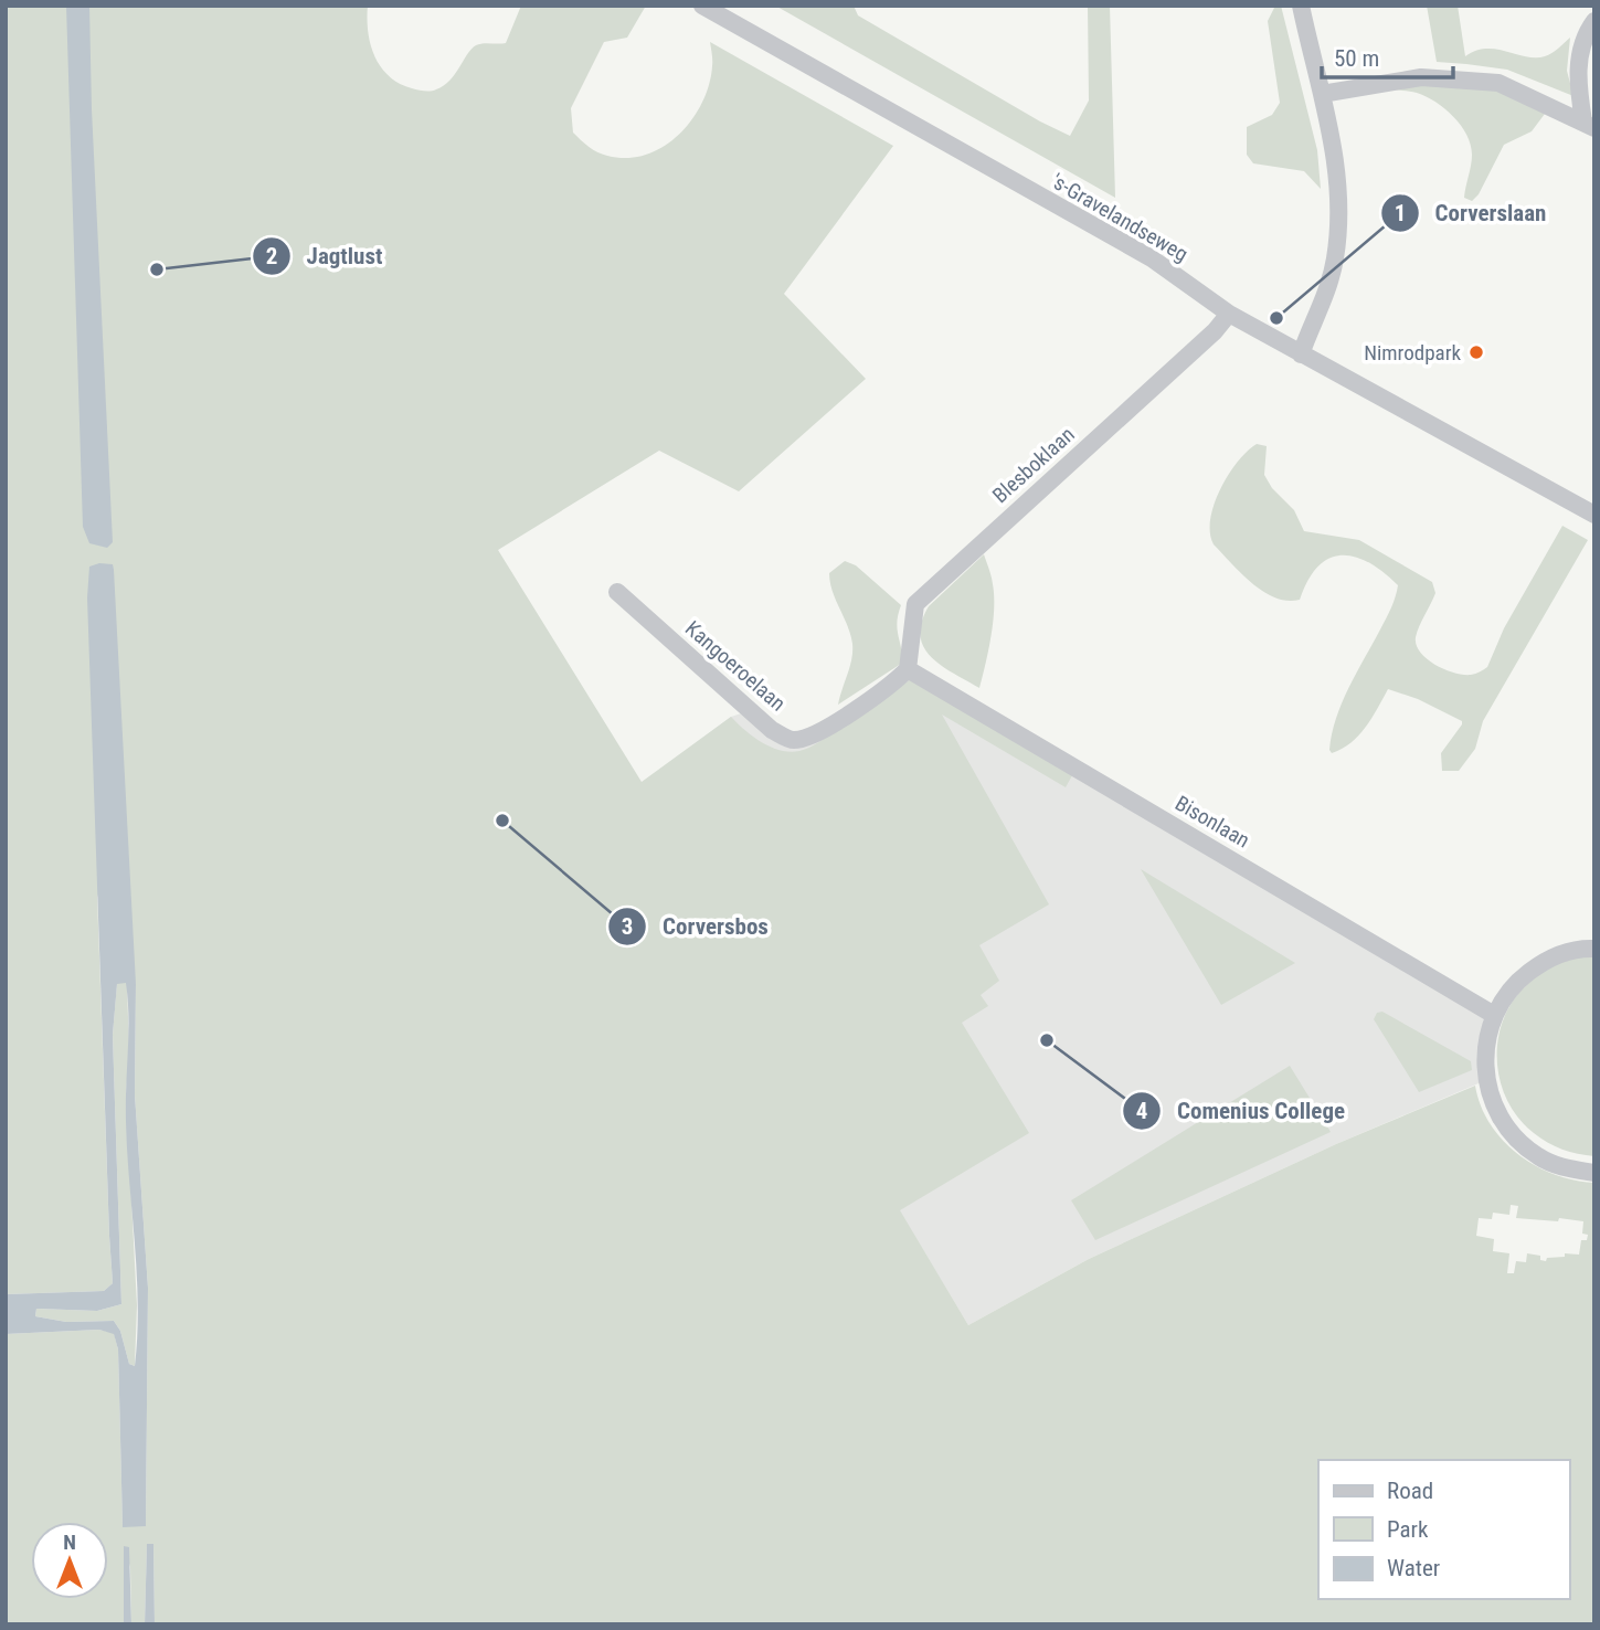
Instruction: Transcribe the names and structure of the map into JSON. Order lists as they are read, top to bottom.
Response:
{
  "streets": {
    "street": [
      "'s-Gravelandseweg",
      "Blesboklaan",
      "Kangoeroelaan",
      "Bisonlaan"
    ]
  },
  "crossings": [
    ["'s-Gravelandseweg", "Blesboklaan"],
    ["Blesboklaan", "Kangoeroelaan"],
    ["Blesboklaan", "Bisonlaan"],
    ["Kangoeroelaan", "Bisonlaan"]
  ],
  "places": [
    "Jagtlust",
    "Corverslaan",
    "Nimrodpark",
    "Corversbos",
    "Comenius College"
  ],
  "legend": ["Road", "Park", "Water"],
  "scale_bar": "50 m",
  "north": "top"
}
